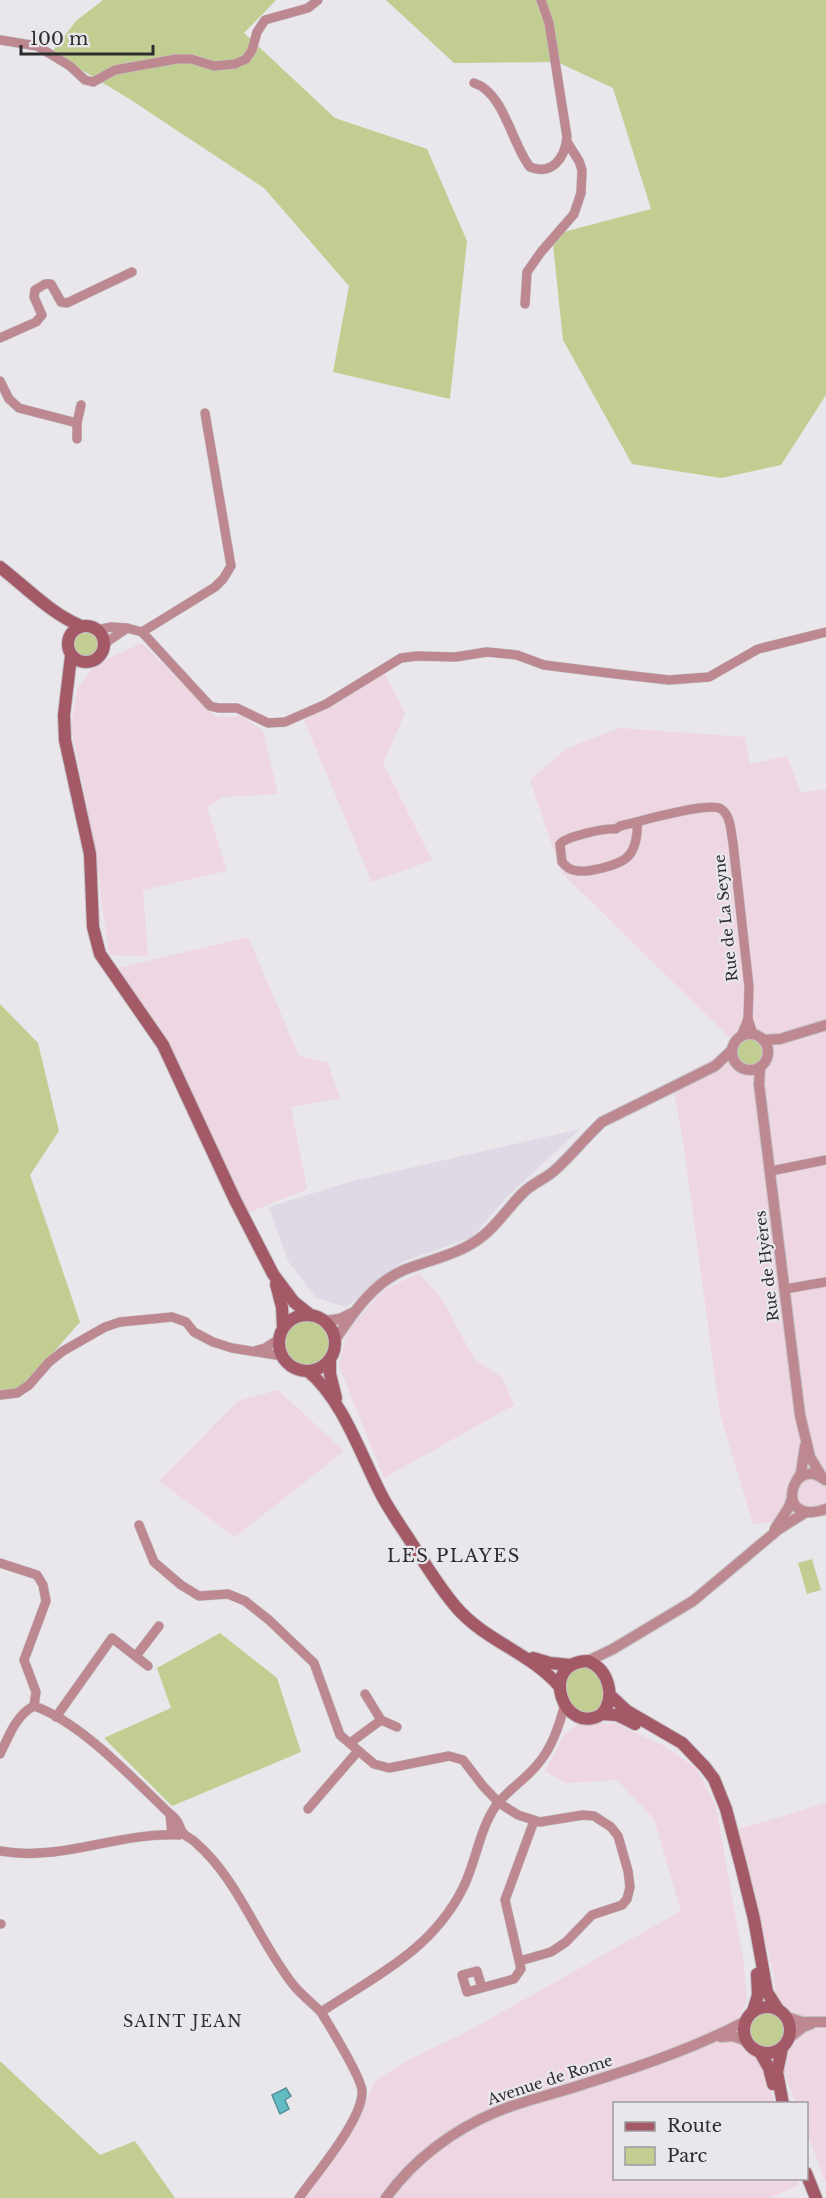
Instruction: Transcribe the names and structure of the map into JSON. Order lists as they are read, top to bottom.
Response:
{
  "streets": {
    "street": ["Rue de La Seyne", "Rue de Hyères", "Avenue de Rome"]
  },
  "crossings": [
    ["Rue de La Seyne", "Rue de Hyères"]
  ],
  "districts": ["LES PLAYES", "SAINT JEAN"],
  "legend": ["Route", "Parc"],
  "scale_bar": "100 m"
}
